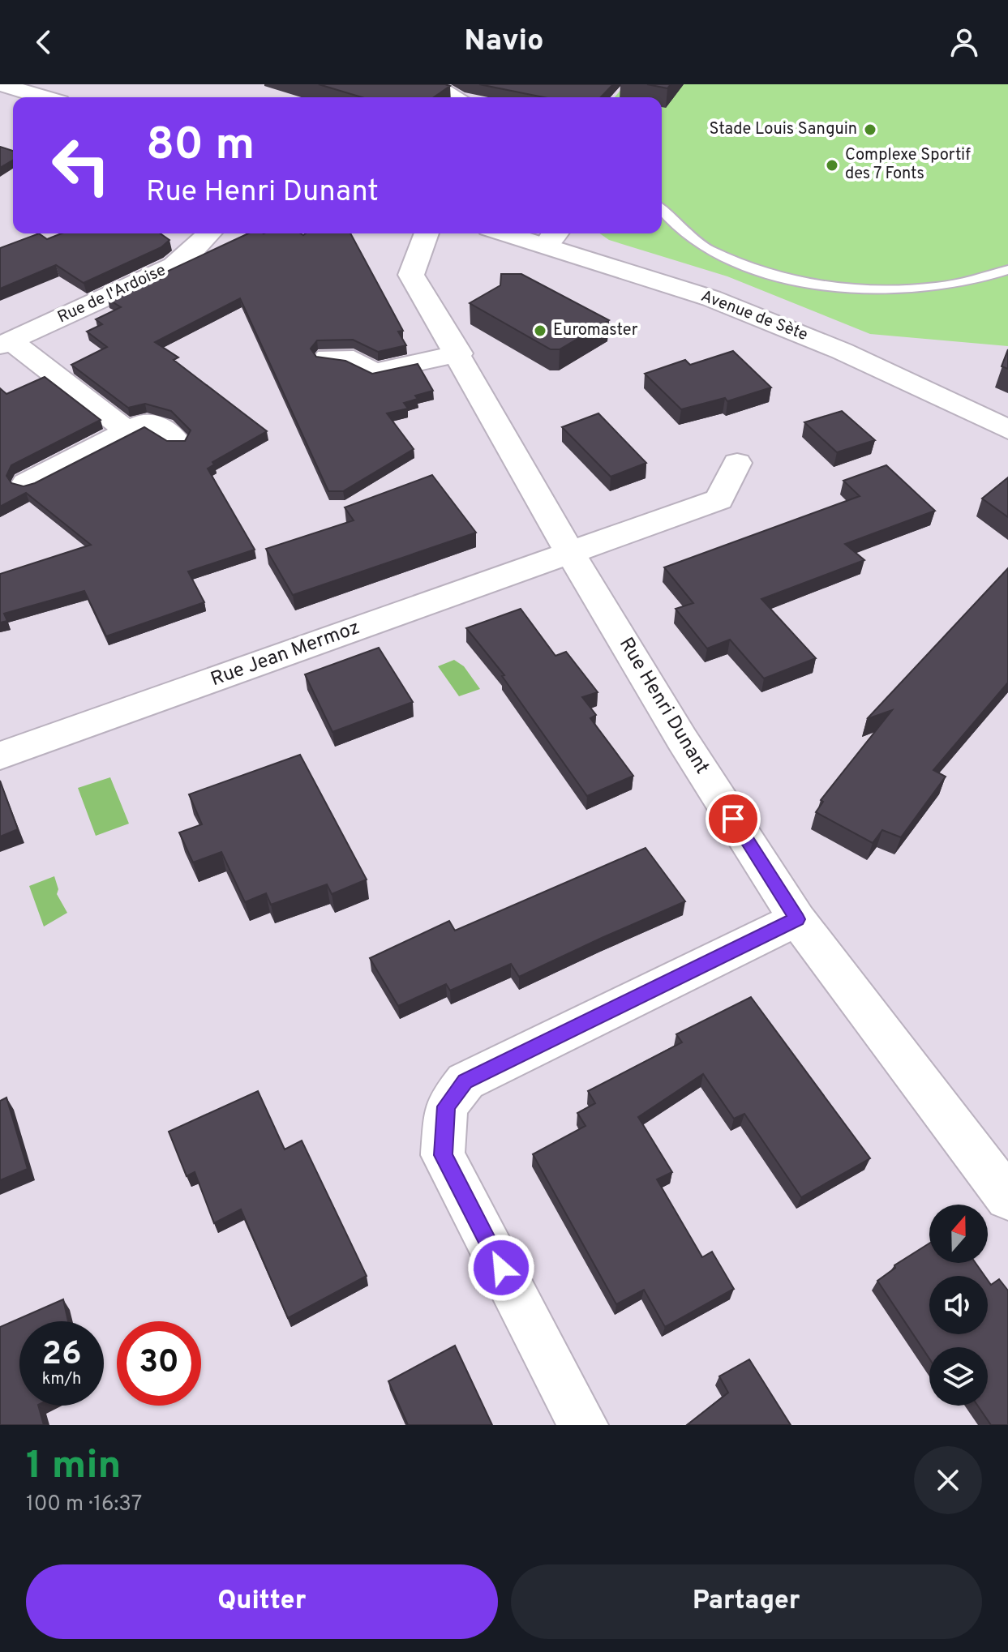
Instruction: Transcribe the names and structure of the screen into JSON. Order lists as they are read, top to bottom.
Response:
{
  "streets": {
    "street": [
      "Rue de l'Ardoise",
      "Avenue de Sète",
      "Rue Jean Mermoz",
      "Rue Henri Dunant"
    ]
  },
  "crossings": [
    ["Rue Jean Mermoz", "Rue Henri Dunant"]
  ],
  "places": ["Stade Louis Sanguin", "Complexe Sportif des 7 Fonts", "Euromaster"],
  "north": "top",
  "page": {
    "header": "Navio",
    "turn": ["80 m", "Rue Henri Dunant"],
    "speed": "26 km/h",
    "limit": "30",
    "heading": ["1 min", "100 m · 16:37"],
    "buttons": ["Quitter", "Partager"]
  }
}
